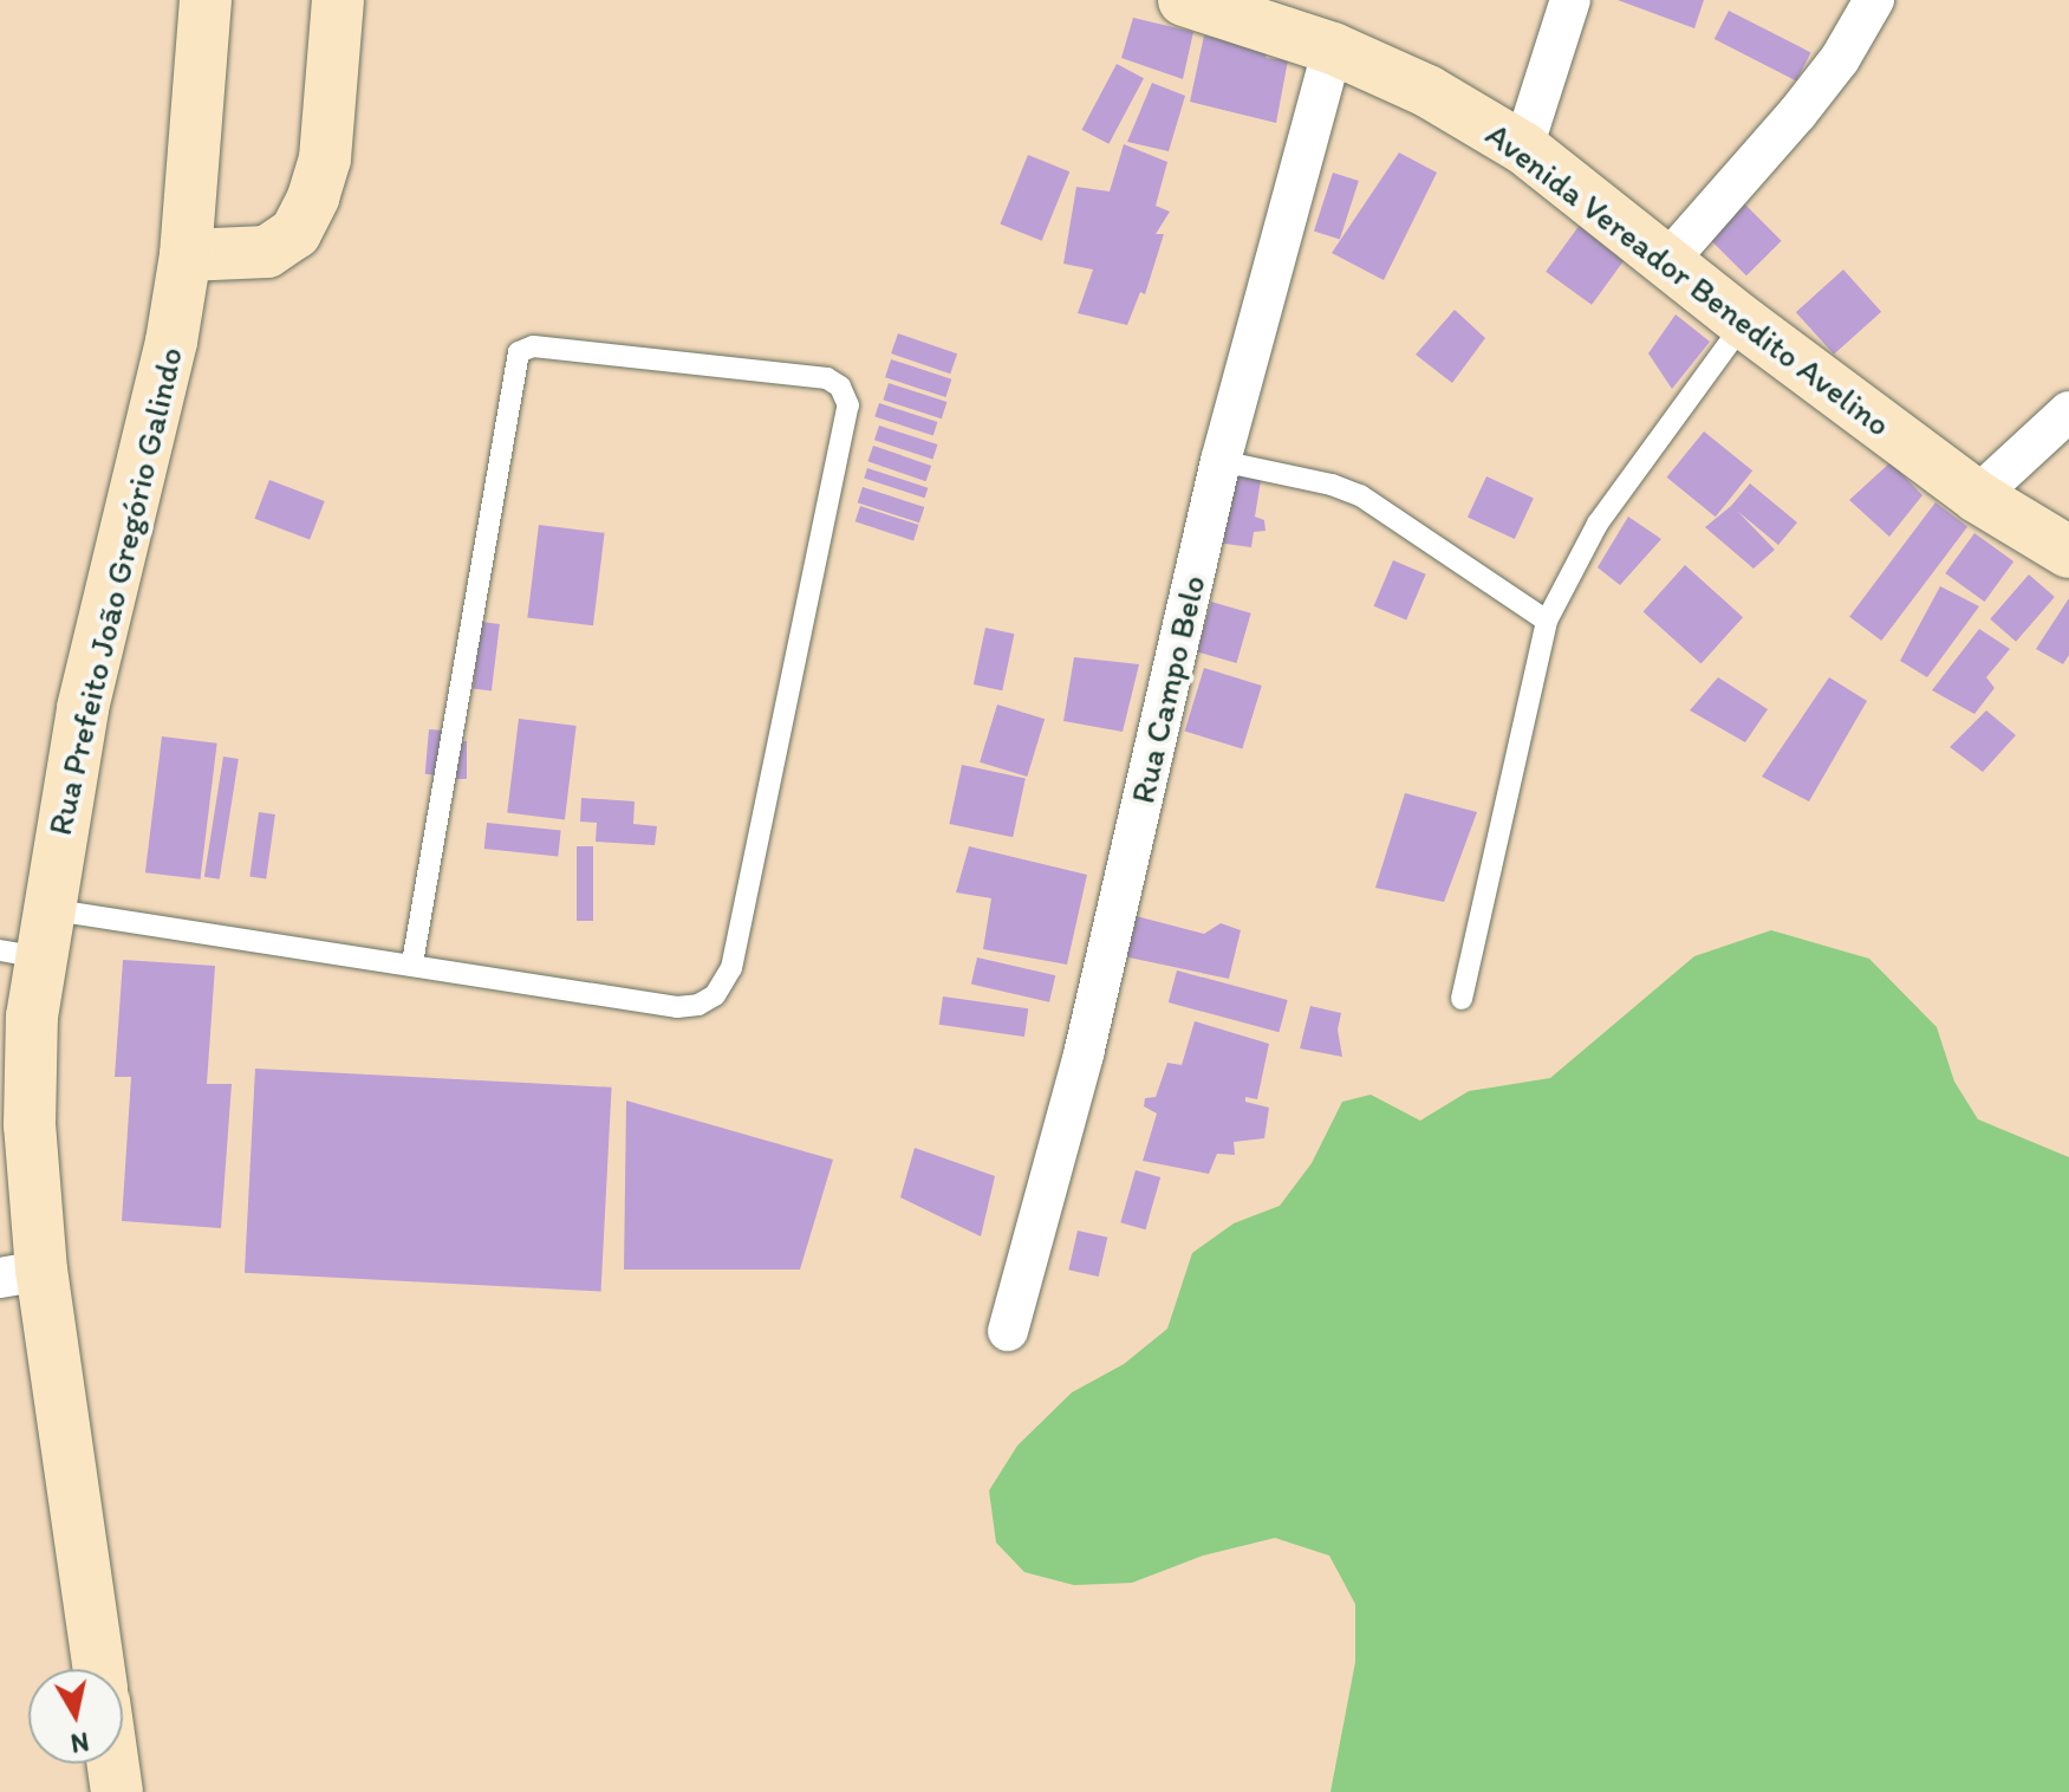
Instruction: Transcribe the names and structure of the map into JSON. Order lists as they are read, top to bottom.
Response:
{
  "streets": {
    "main road": ["Avenida Vereador Benedito Avelino", "Rua Prefeito João Gregório Galindo"],
    "street": ["Rua Campo Belo"]
  },
  "crossings": [
    ["Avenida Vereador Benedito Avelino", "Rua Campo Belo"]
  ],
  "north": "bottom"
}
